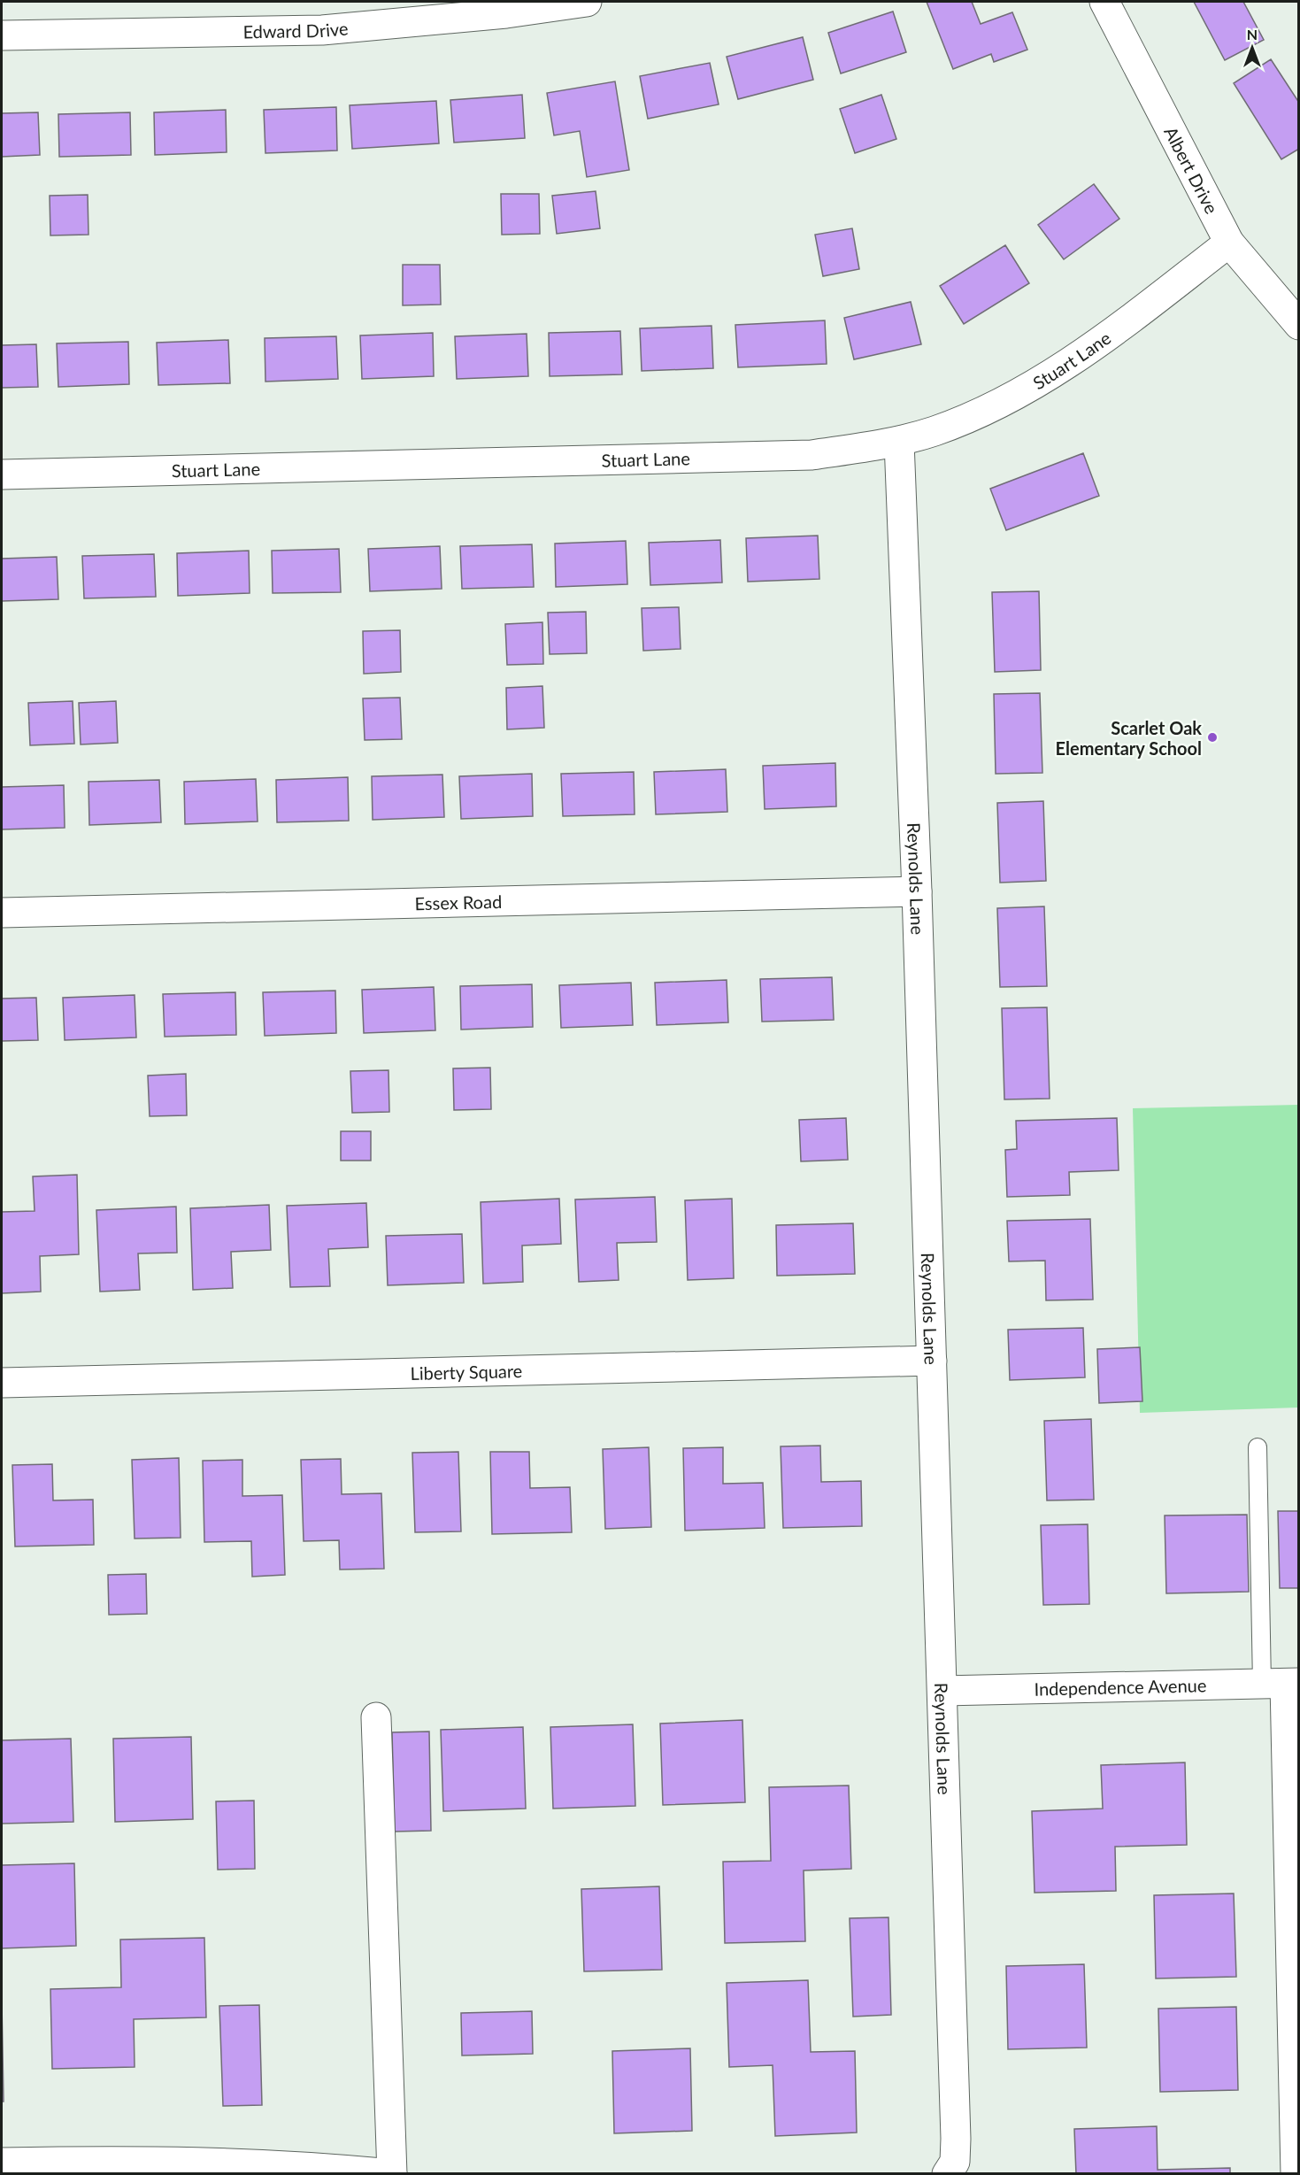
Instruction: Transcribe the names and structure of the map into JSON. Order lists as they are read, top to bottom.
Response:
{
  "streets": {
    "street": [
      "Edward Drive",
      "Albert Drive",
      "Stuart Lane",
      "Reynolds Lane",
      "Essex Road",
      "Liberty Square",
      "Independence Avenue"
    ]
  },
  "crossings": [
    ["Albert Drive", "Stuart Lane"],
    ["Stuart Lane", "Reynolds Lane"],
    ["Reynolds Lane", "Essex Road"],
    ["Reynolds Lane", "Liberty Square"],
    ["Reynolds Lane", "Independence Avenue"]
  ],
  "places": ["Scarlet Oak Elementary School"],
  "north": "top"
}
